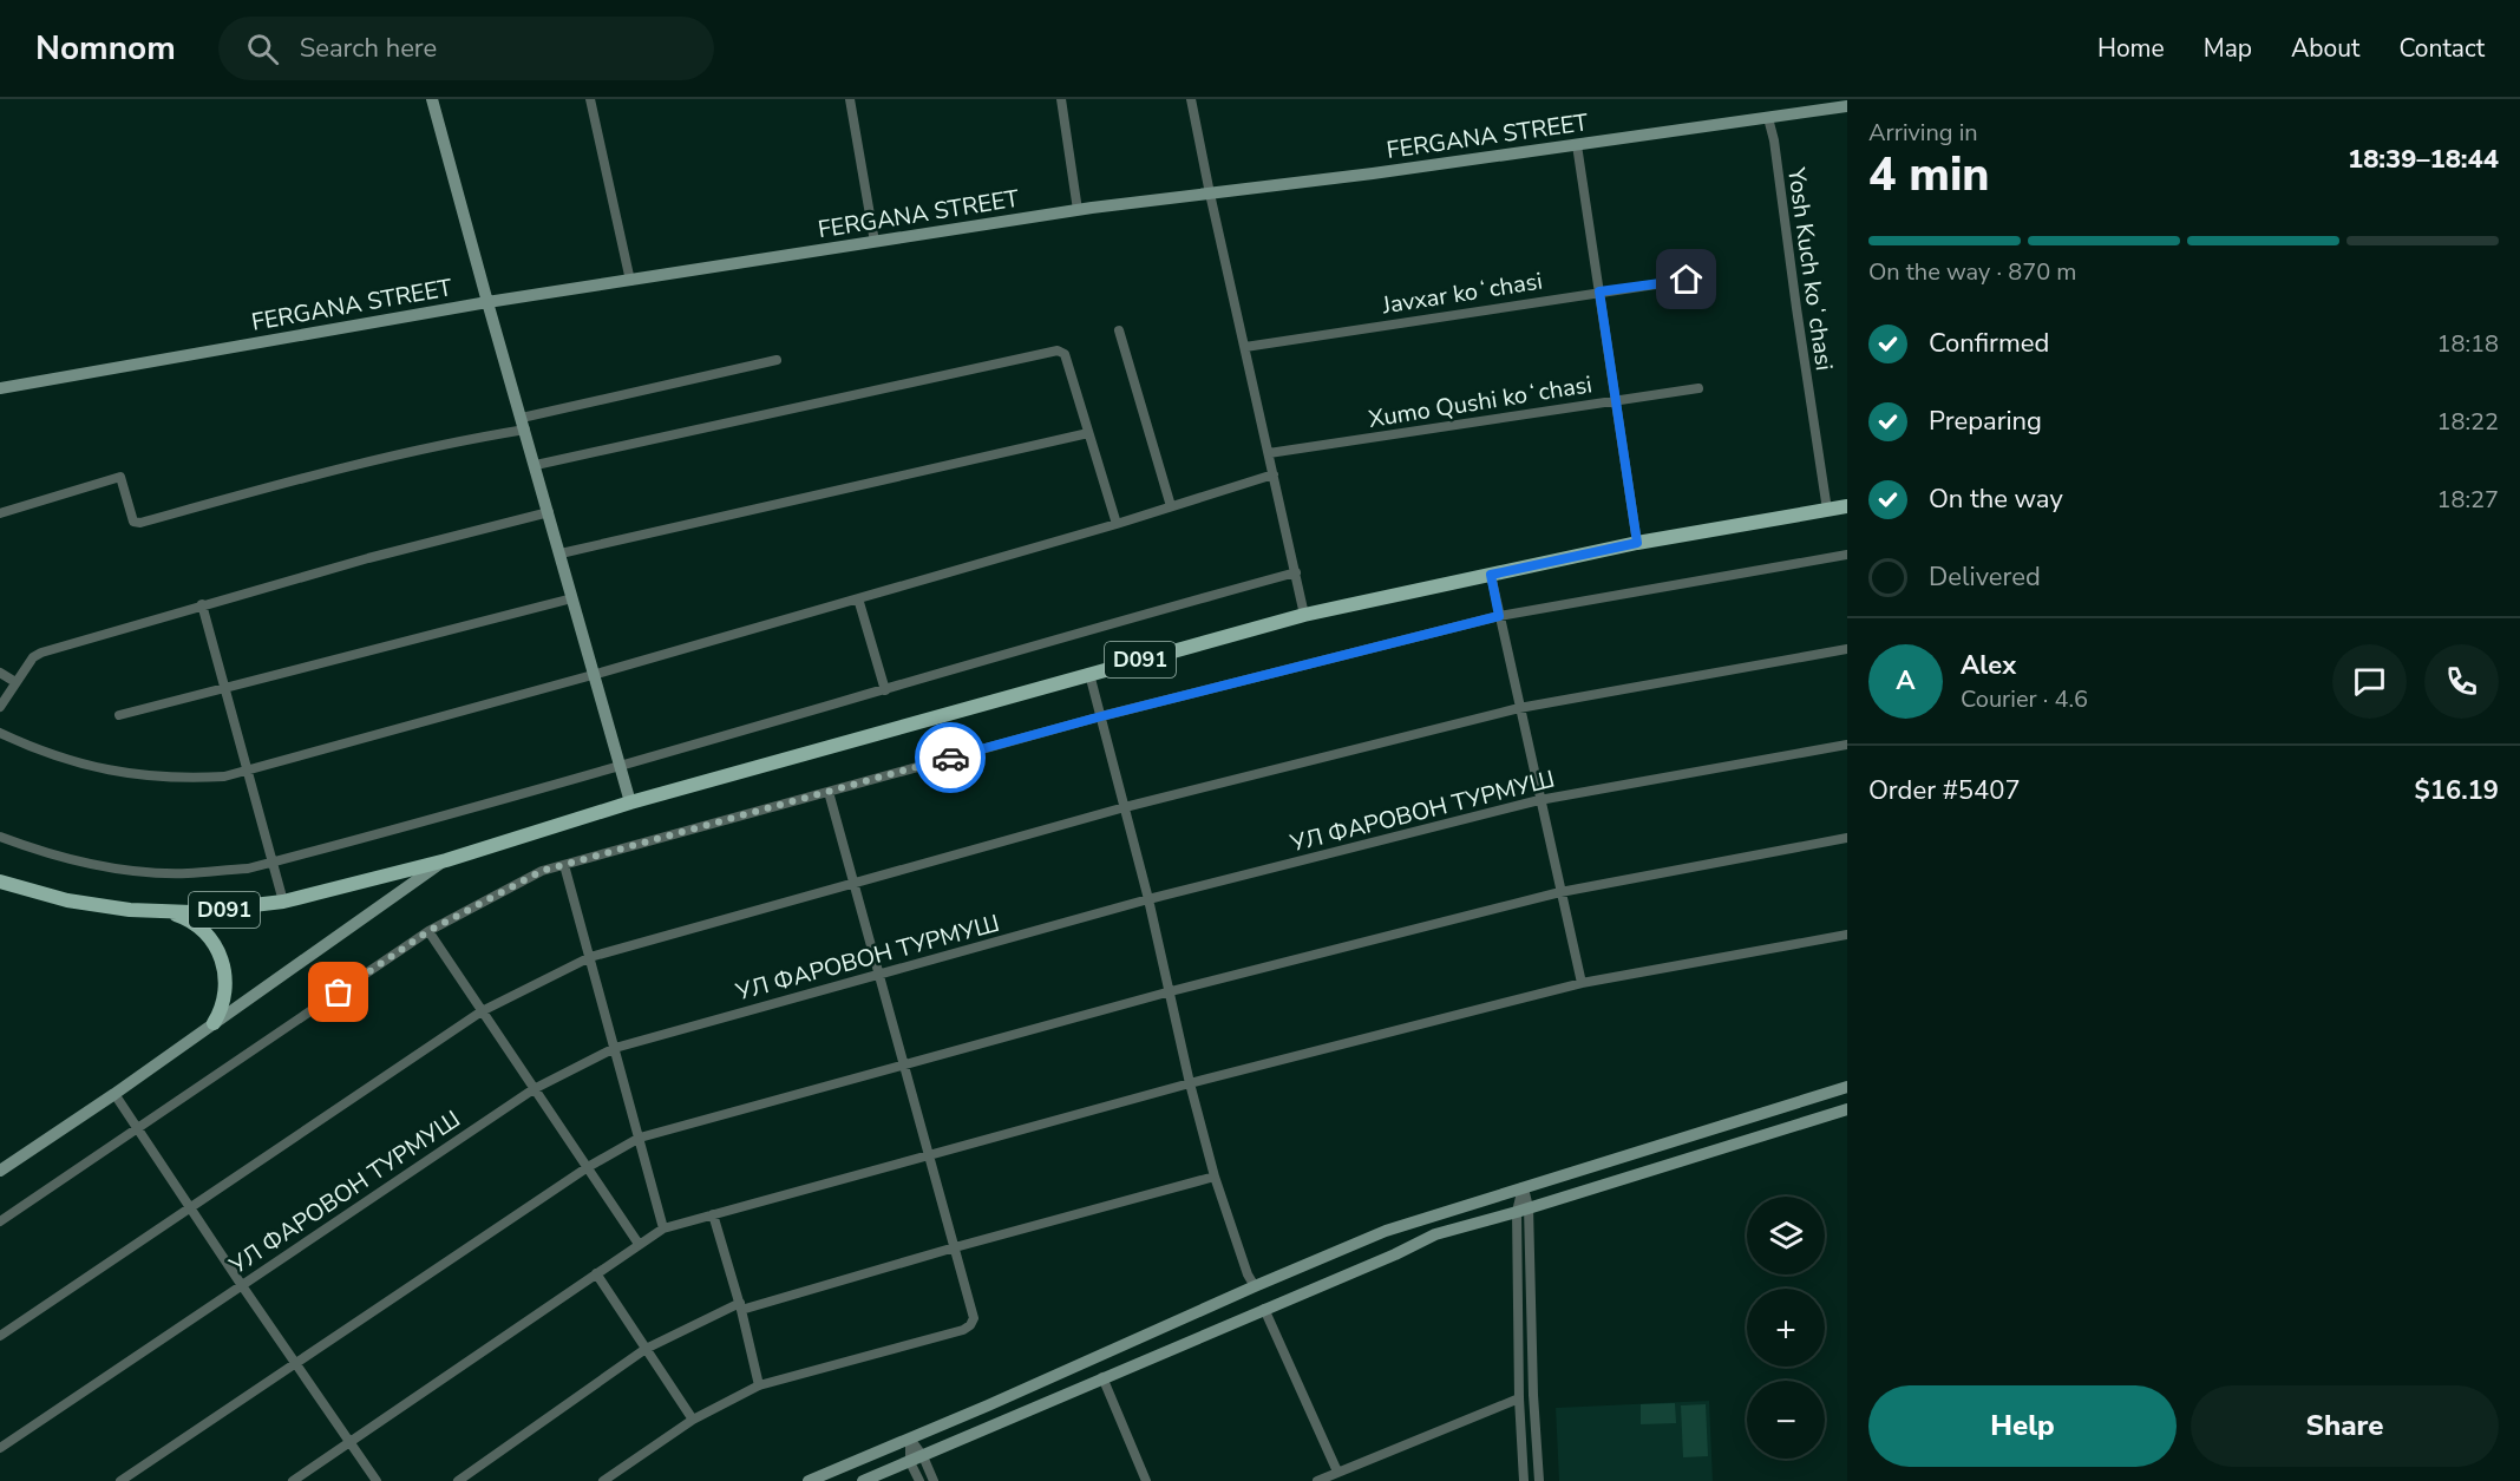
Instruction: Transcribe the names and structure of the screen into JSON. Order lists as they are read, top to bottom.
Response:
{
  "streets": {
    "main road": ["D091"],
    "street": [
      "FERGANA STREET",
      "Yosh Kuch koʻchasi",
      "Javxar koʻchasi",
      "Xumo Qushi koʻchasi",
      "УЛ ФАРОВОН ТУРМУШ"
    ]
  },
  "crossings": [
    ["FERGANA STREET", "Yosh Kuch koʻchasi"],
    ["Yosh Kuch koʻchasi", "D091"]
  ],
  "page": {
    "header": "Nomnom",
    "search": "Search here",
    "nav": [
      "Home",
      "Map",
      "About",
      "Contact"
    ],
    "heading": ["4 min", "Arriving in", "18:39–18:44"],
    "panel": [
      "Alex",
      "Courier · 4.6",
      "Order #5407",
      "$16.19"
    ],
    "bar": "On the way · 870 m",
    "list": [
      ["Confirmed", "18:18"],
      ["Preparing", "18:22"],
      ["On the way", "18:27"],
      "Delivered"
    ],
    "round": "A",
    "map_buttons": ["+", "−"],
    "buttons": ["Help", "Share"]
  }
}
